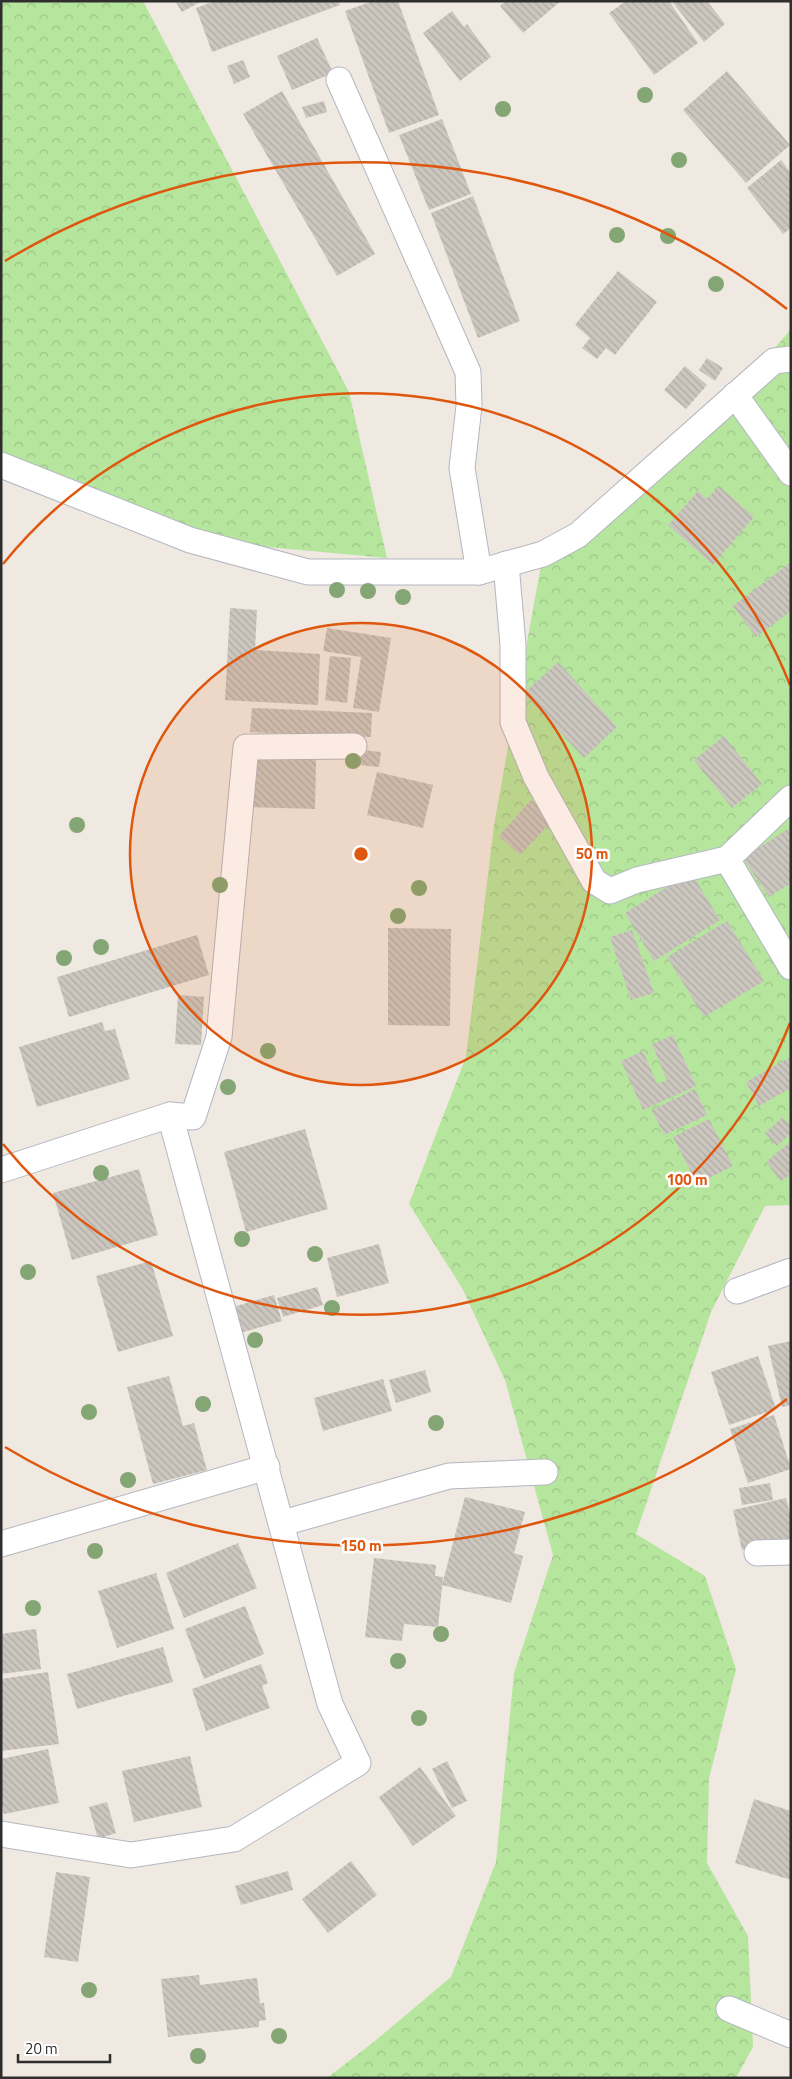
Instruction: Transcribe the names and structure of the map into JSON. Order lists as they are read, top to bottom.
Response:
{
  "scale_bar": "20 m",
  "rings": ["50 m", "100 m", "150 m"]
}
